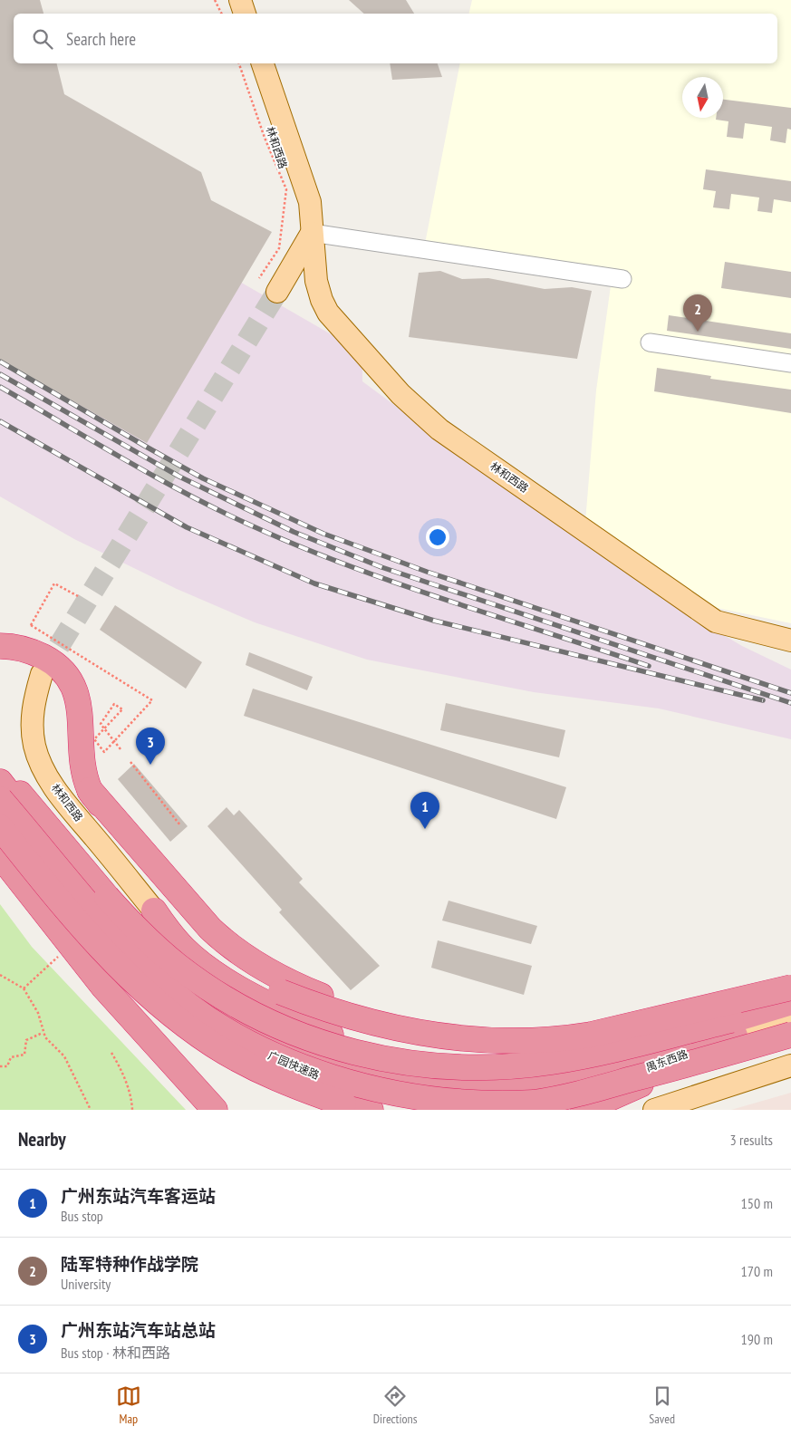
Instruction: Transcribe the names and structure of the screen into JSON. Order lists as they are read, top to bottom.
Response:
{
  "streets": {
    "highway": ["广园快速路"],
    "main road": ["林和西路", "禺东西路"]
  },
  "north": "bottom",
  "page": {
    "search": "Search here",
    "pins": ["2", "3", "1"],
    "heading": ["Nearby", "3 results"],
    "list": [
      {
        "mark": "1",
        "name": "广州东站汽车客运站",
        "note": "Bus stop",
        "value": "150 m"
      },
      {
        "mark": "2",
        "name": "陆军特种作战学院",
        "note": "University",
        "value": "170 m"
      },
      {
        "mark": "3",
        "name": "广州东站汽车站总站",
        "note": "Bus stop · 林和西路",
        "value": "190 m"
      }
    ],
    "nav": ["Map", "Directions", "Saved"]
  }
}
